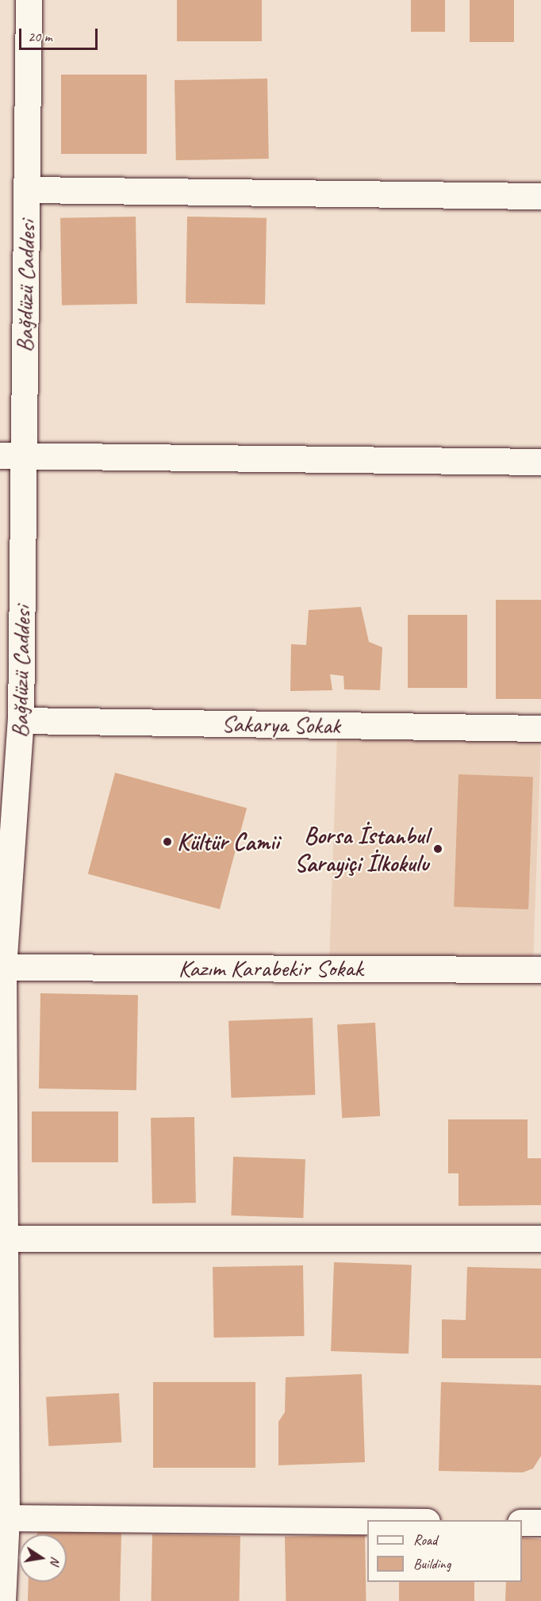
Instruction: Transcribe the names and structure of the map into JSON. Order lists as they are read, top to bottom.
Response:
{
  "streets": {
    "street": ["Bağdüzü Caddesi", "Sakarya Sokak", "Kazım Karabekir Sokak"]
  },
  "crossings": [
    ["Bağdüzü Caddesi", "Sakarya Sokak"],
    ["Bağdüzü Caddesi", "Kazım Karabekir Sokak"]
  ],
  "places": ["Kültür Camii", "Borsa İstanbul Sarayiçi İlkokulu"],
  "legend": ["Road", "Building"],
  "scale_bar": "20 m",
  "north": "right"
}
